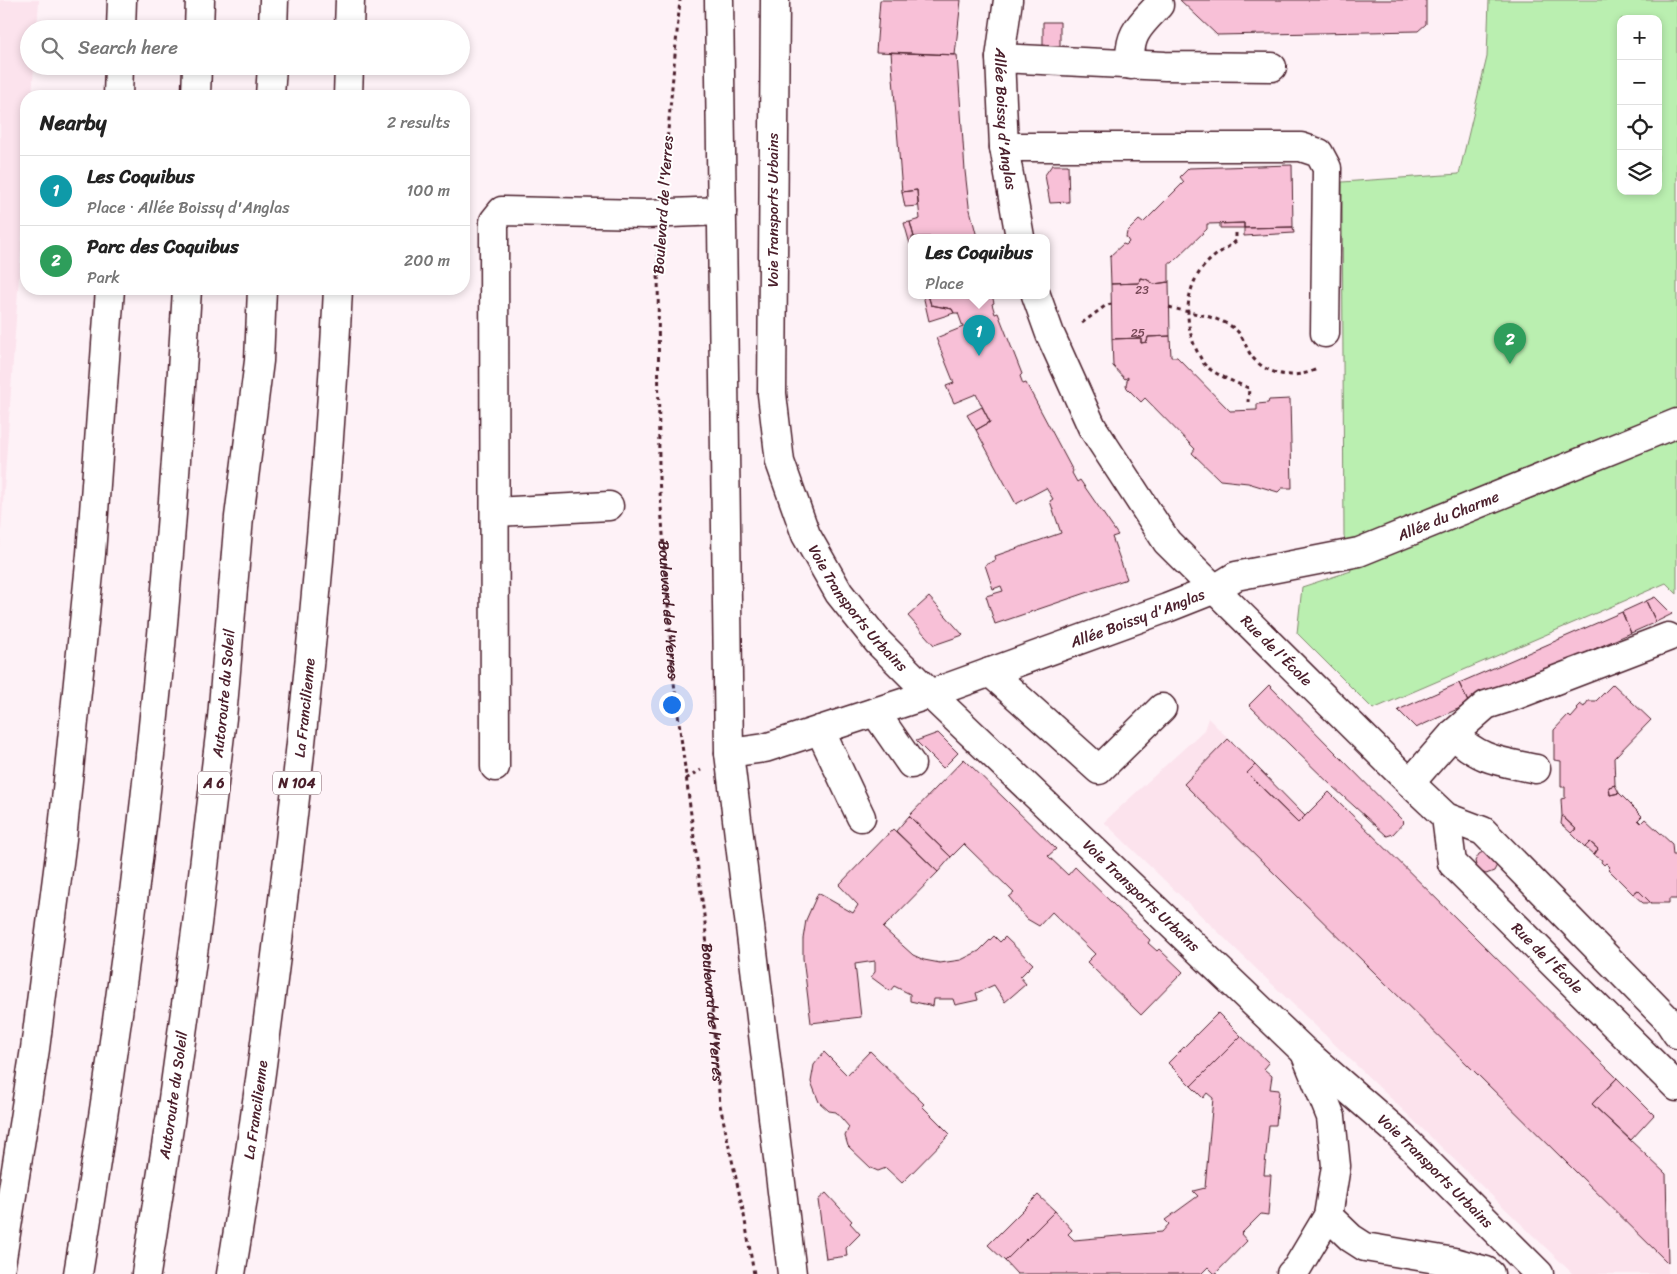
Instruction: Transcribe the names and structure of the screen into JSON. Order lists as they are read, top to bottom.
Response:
{
  "streets": {
    "main road": [
      "Allée Boissy d'Anglas",
      "Voie Transports Urbains",
      "Allée du Charme",
      "Rue de l'École",
      "Autoroute du Soleil",
      "La Francilienne",
      "A 6",
      "N 104"
    ],
    "path": ["Boulevard de l'Yerres"]
  },
  "crossings": [
    ["Allée Boissy d'Anglas", "Voie Transports Urbains"],
    ["Allée Boissy d'Anglas", "Allée du Charme"],
    ["Allée Boissy d'Anglas", "Rue de l'École"],
    ["Allée du Charme", "Rue de l'École"]
  ],
  "house_numbers": ["23", "25"],
  "page": {
    "map_buttons": ["+", "−"],
    "search": "Search here",
    "heading": ["Nearby", "2 results"],
    "list": [
      {
        "mark": "1",
        "name": "Les Coquibus",
        "note": "Place · Allée Boissy d'Anglas",
        "value": "100 m"
      },
      {
        "mark": "2",
        "name": "Parc des Coquibus",
        "note": "Park",
        "value": "200 m"
      }
    ],
    "popup": ["Les Coquibus", "Place"],
    "pins": ["1", "2"]
  }
}
